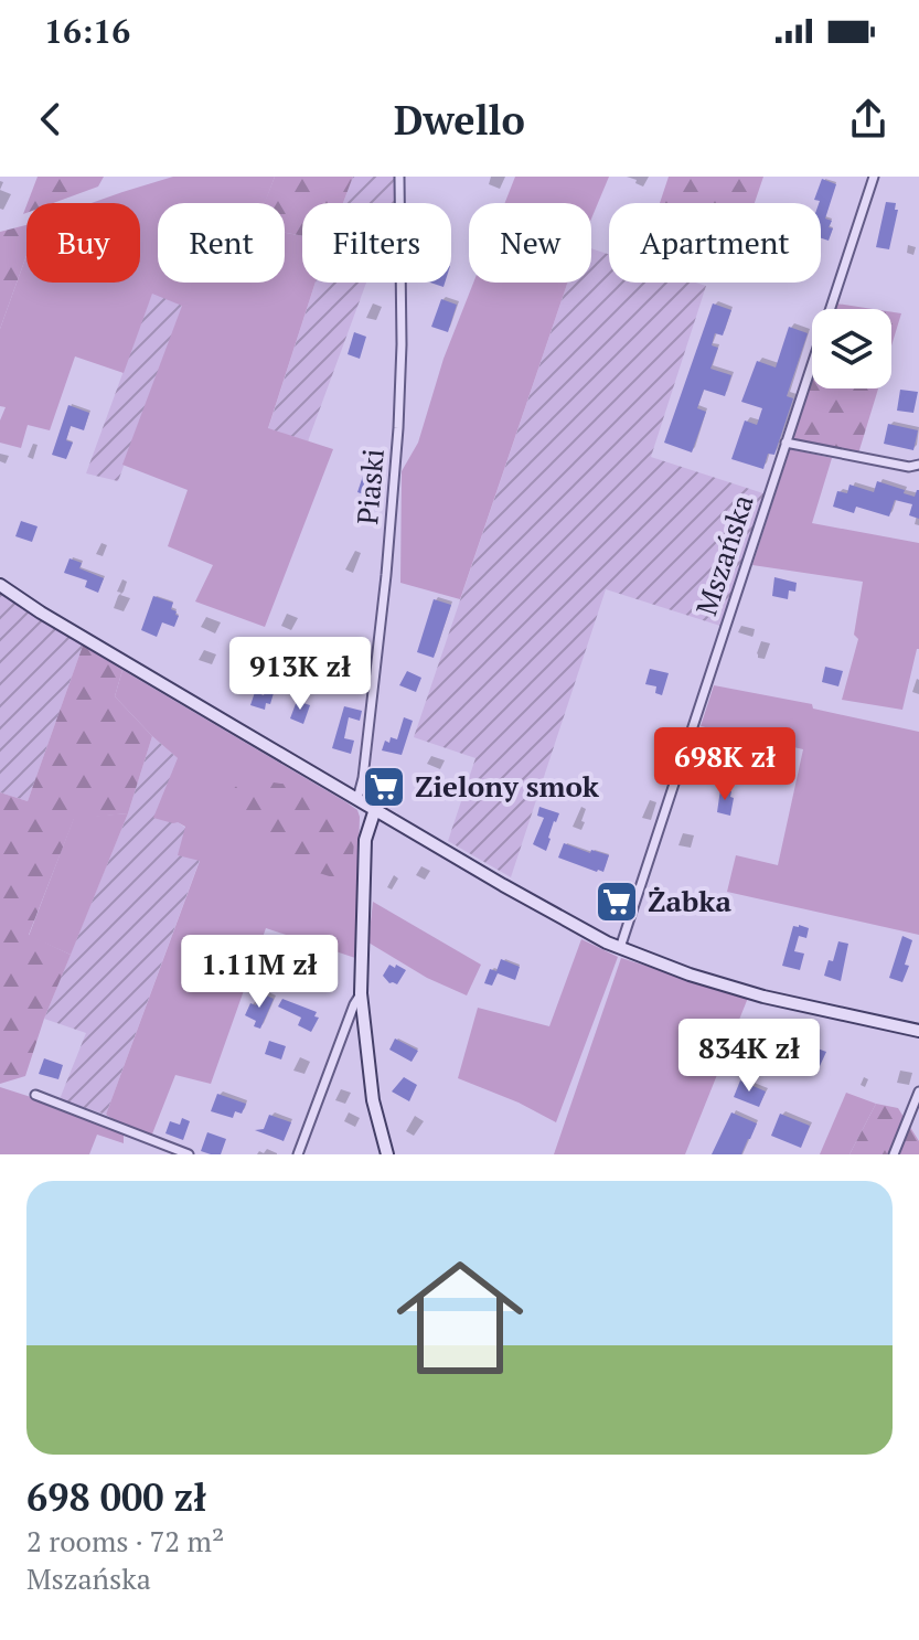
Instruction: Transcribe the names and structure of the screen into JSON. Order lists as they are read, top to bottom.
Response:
{
  "streets": {
    "street": ["Piaski", "Mszańska"]
  },
  "places": {
    "supermarket": ["Zielony smok", "Żabka"]
  },
  "page": {
    "status": "16:16",
    "header": "Dwello",
    "chip": [
      "Buy",
      "Rent",
      "Filters",
      "New",
      "Apartment"
    ],
    "price": [
      "913K zł",
      "698K zł",
      "1.11M zł",
      "834K zł"
    ],
    "list": [
      {
        "name": "698 000 zł",
        "note": "2 rooms · 72 m² · Mszańska"
      }
    ]
  }
}
